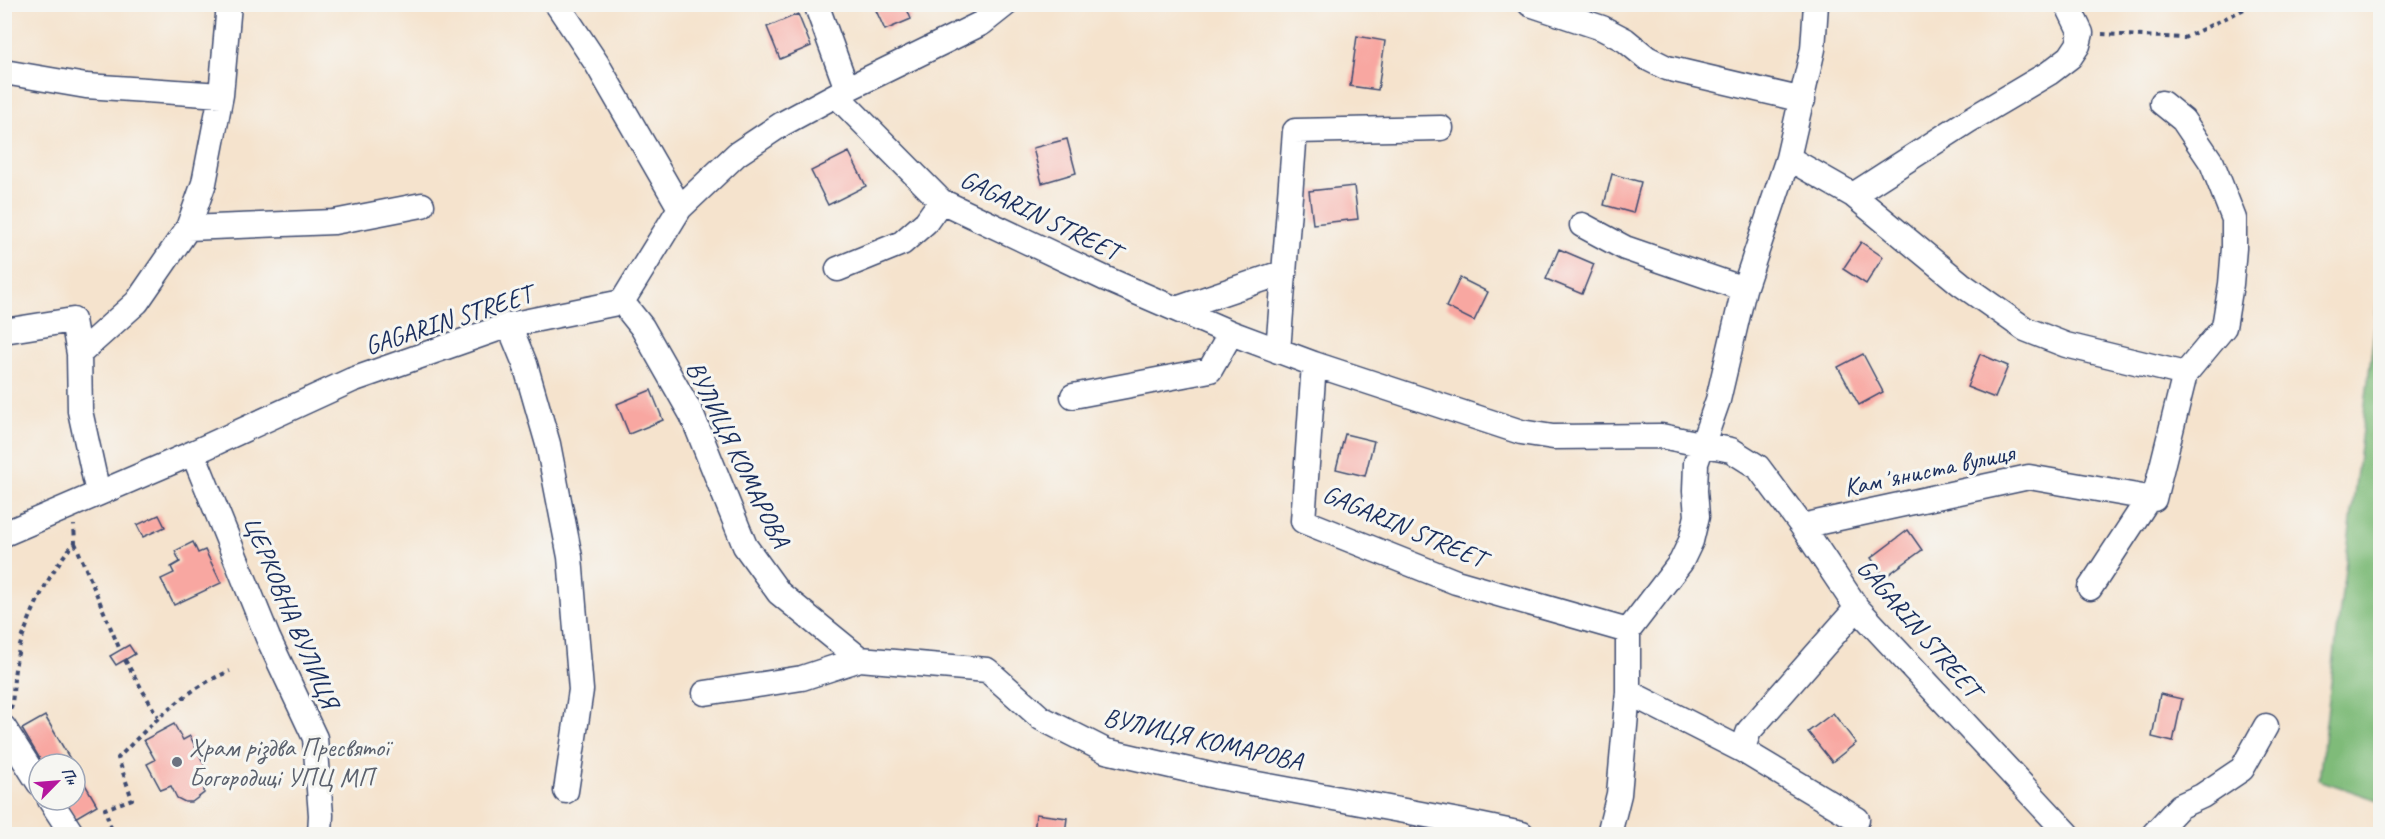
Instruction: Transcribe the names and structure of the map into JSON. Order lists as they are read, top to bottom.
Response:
{
  "streets": {
    "street": [
      "GAGARIN STREET",
      "ВУЛИЦЯ КОМАРОВА",
      "Камʼяниста вулиця",
      "ЦЕРКОВНА ВУЛИЦЯ"
    ]
  },
  "crossings": [
    ["GAGARIN STREET", "ВУЛИЦЯ КОМАРОВА"],
    ["GAGARIN STREET", "Камʼяниста вулиця"],
    ["GAGARIN STREET", "ЦЕРКОВНА ВУЛИЦЯ"]
  ],
  "places": ["Храм різдва Пресвятої Богородиці УПЦ МП"],
  "north": "top right"
}
